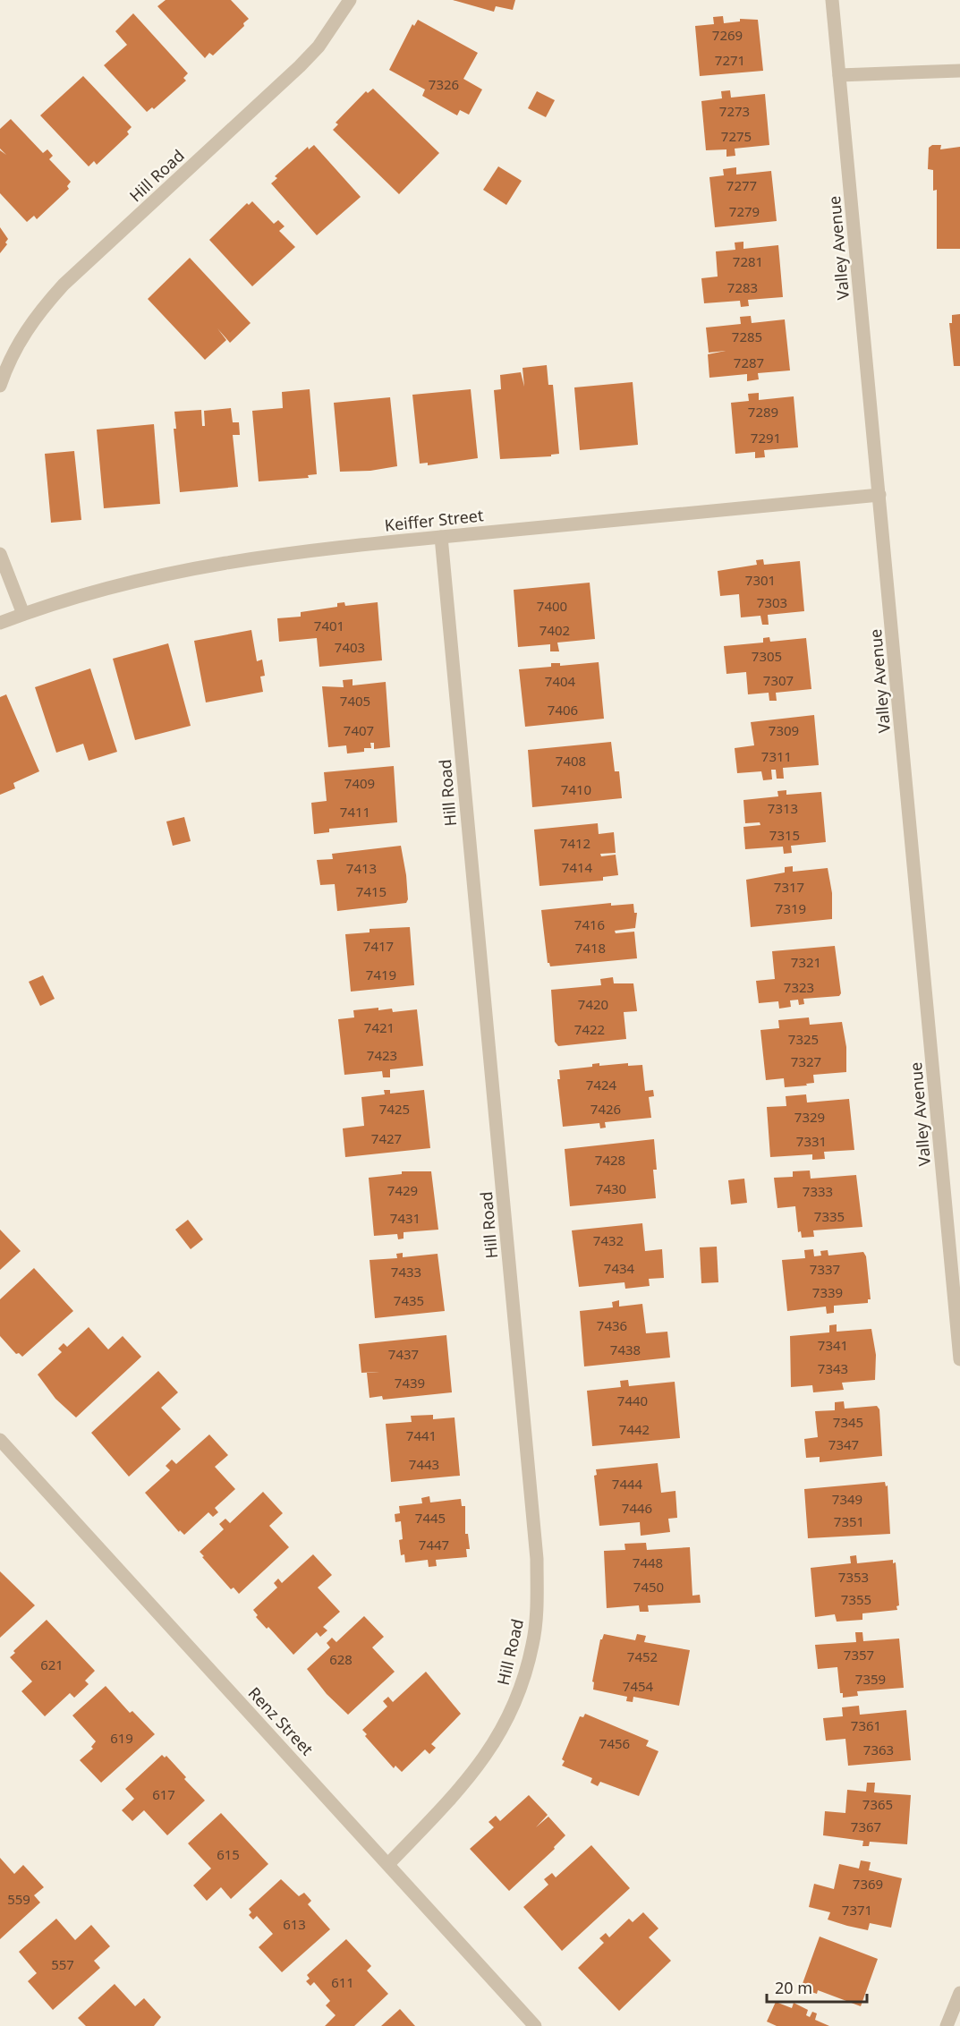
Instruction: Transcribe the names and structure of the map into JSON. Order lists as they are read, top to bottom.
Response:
{
  "streets": {
    "street": [
      "Hill Road",
      "Valley Avenue",
      "Keiffer Street",
      "Renz Street"
    ]
  },
  "crossings": [
    ["Hill Road", "Keiffer Street"],
    ["Hill Road", "Renz Street"],
    ["Valley Avenue", "Keiffer Street"]
  ],
  "house_numbers": [
    "7269",
    "7271",
    "7326",
    "7273",
    "7275",
    "7277",
    "7279",
    "7281",
    "7283",
    "7285",
    "7287",
    "7289",
    "7291",
    "7301",
    "7303",
    "7400",
    "7401",
    "7402",
    "7403",
    "7305",
    "7307",
    "7404",
    "7405",
    "7406",
    "7407",
    "7309",
    "7311",
    "7408",
    "7409",
    "7410",
    "7313",
    "7411",
    "7315",
    "7412",
    "7414",
    "7413",
    "7317",
    "7415",
    "7319",
    "7416",
    "7417",
    "7418",
    "7321",
    "7419",
    "7323",
    "7420",
    "7421",
    "7422",
    "7325",
    "7423",
    "7327",
    "7424",
    "7425",
    "7426",
    "7329",
    "7427",
    "7331",
    "7428",
    "7430",
    "7429",
    "7333",
    "7335",
    "7431",
    "7432",
    "7434",
    "7337",
    "7433",
    "7339",
    "7435",
    "7436",
    "7341",
    "7438",
    "7437",
    "7343",
    "7439",
    "7440",
    "7345",
    "7442",
    "7441",
    "7347",
    "7443",
    "7444",
    "7349",
    "7446",
    "7445",
    "7351",
    "7447",
    "7448",
    "7353",
    "7450",
    "7355",
    "7357",
    "7452",
    "628",
    "621",
    "7359",
    "7454",
    "7361",
    "619",
    "7456",
    "7363",
    "617",
    "7365",
    "7367",
    "615",
    "7369",
    "559",
    "7371",
    "613",
    "557",
    "611"
  ],
  "scale_bar": "20 m"
}
